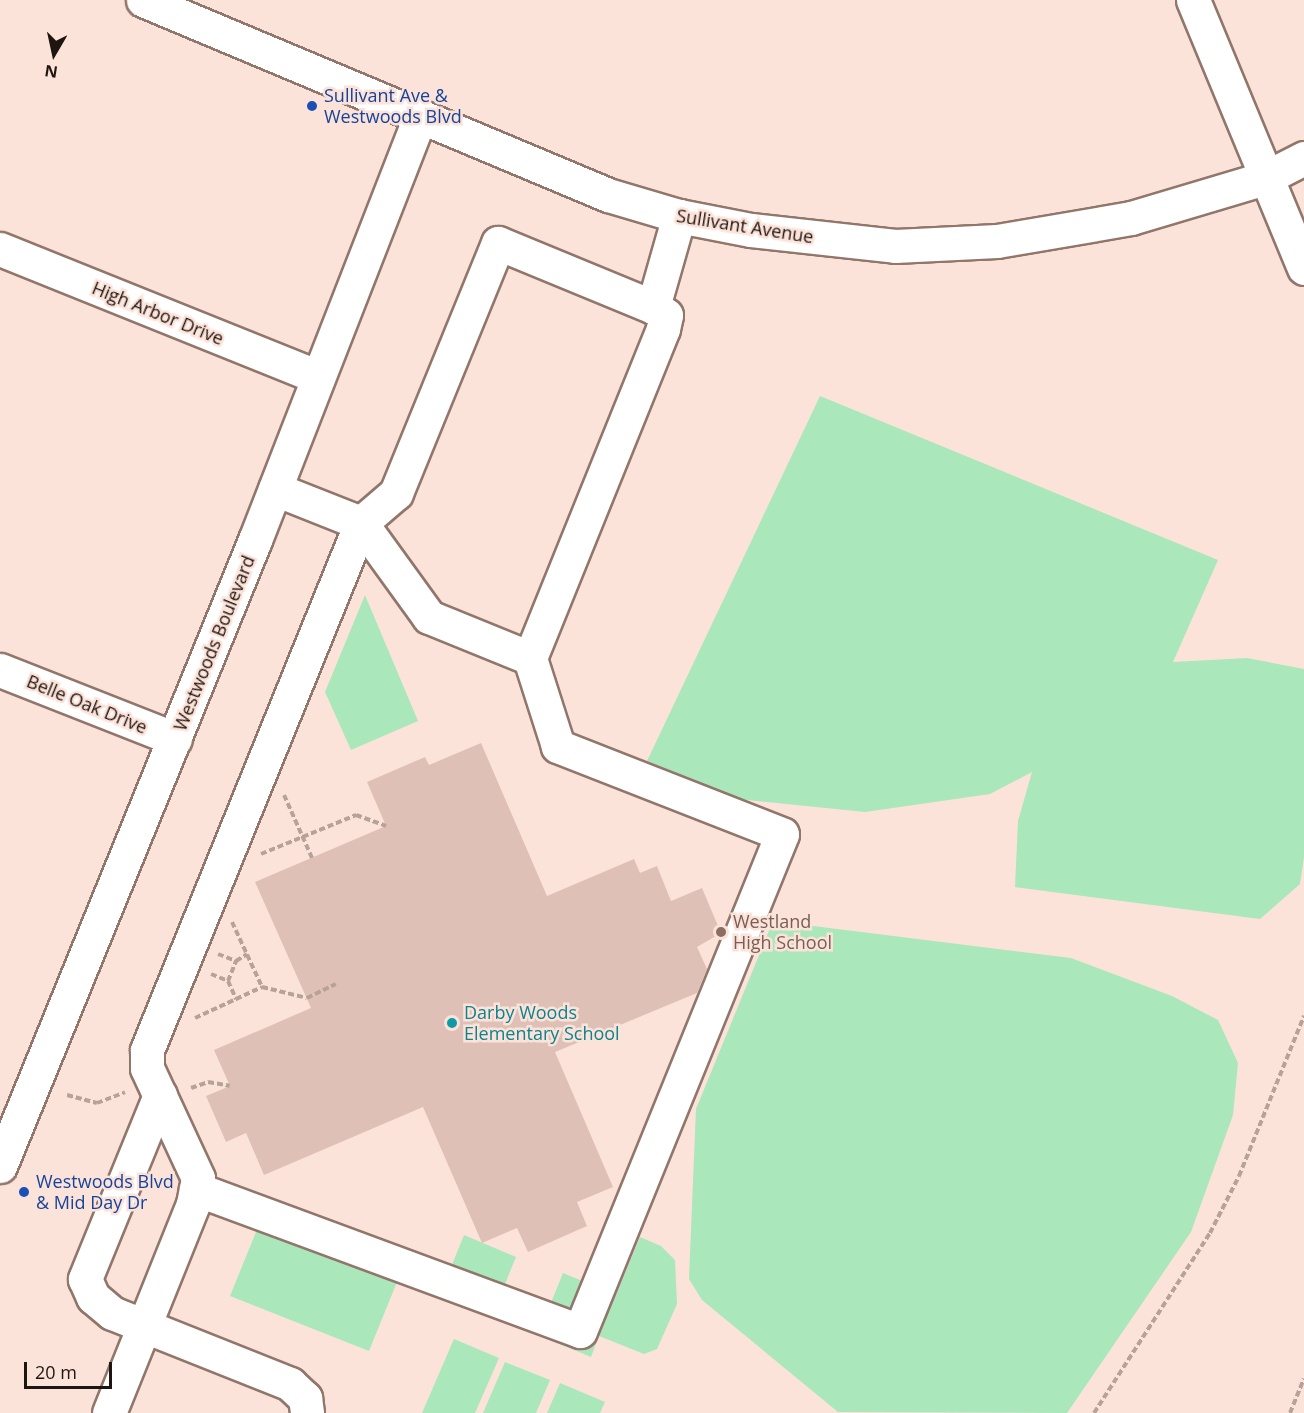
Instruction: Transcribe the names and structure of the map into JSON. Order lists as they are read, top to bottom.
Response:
{
  "streets": {
    "street": [
      "Sullivant Avenue",
      "High Arbor Drive",
      "Westwoods Boulevard",
      "Belle Oak Drive"
    ]
  },
  "crossings": [
    ["Sullivant Avenue", "Westwoods Boulevard"],
    ["High Arbor Drive", "Westwoods Boulevard"],
    ["Westwoods Boulevard", "Belle Oak Drive"]
  ],
  "places": [
    "Sullivant Ave & Westwoods Blvd",
    "Westland High School",
    "Darby Woods Elementary School",
    "Westwoods Blvd & Mid Day Dr"
  ],
  "scale_bar": "20 m",
  "north": "bottom"
}
